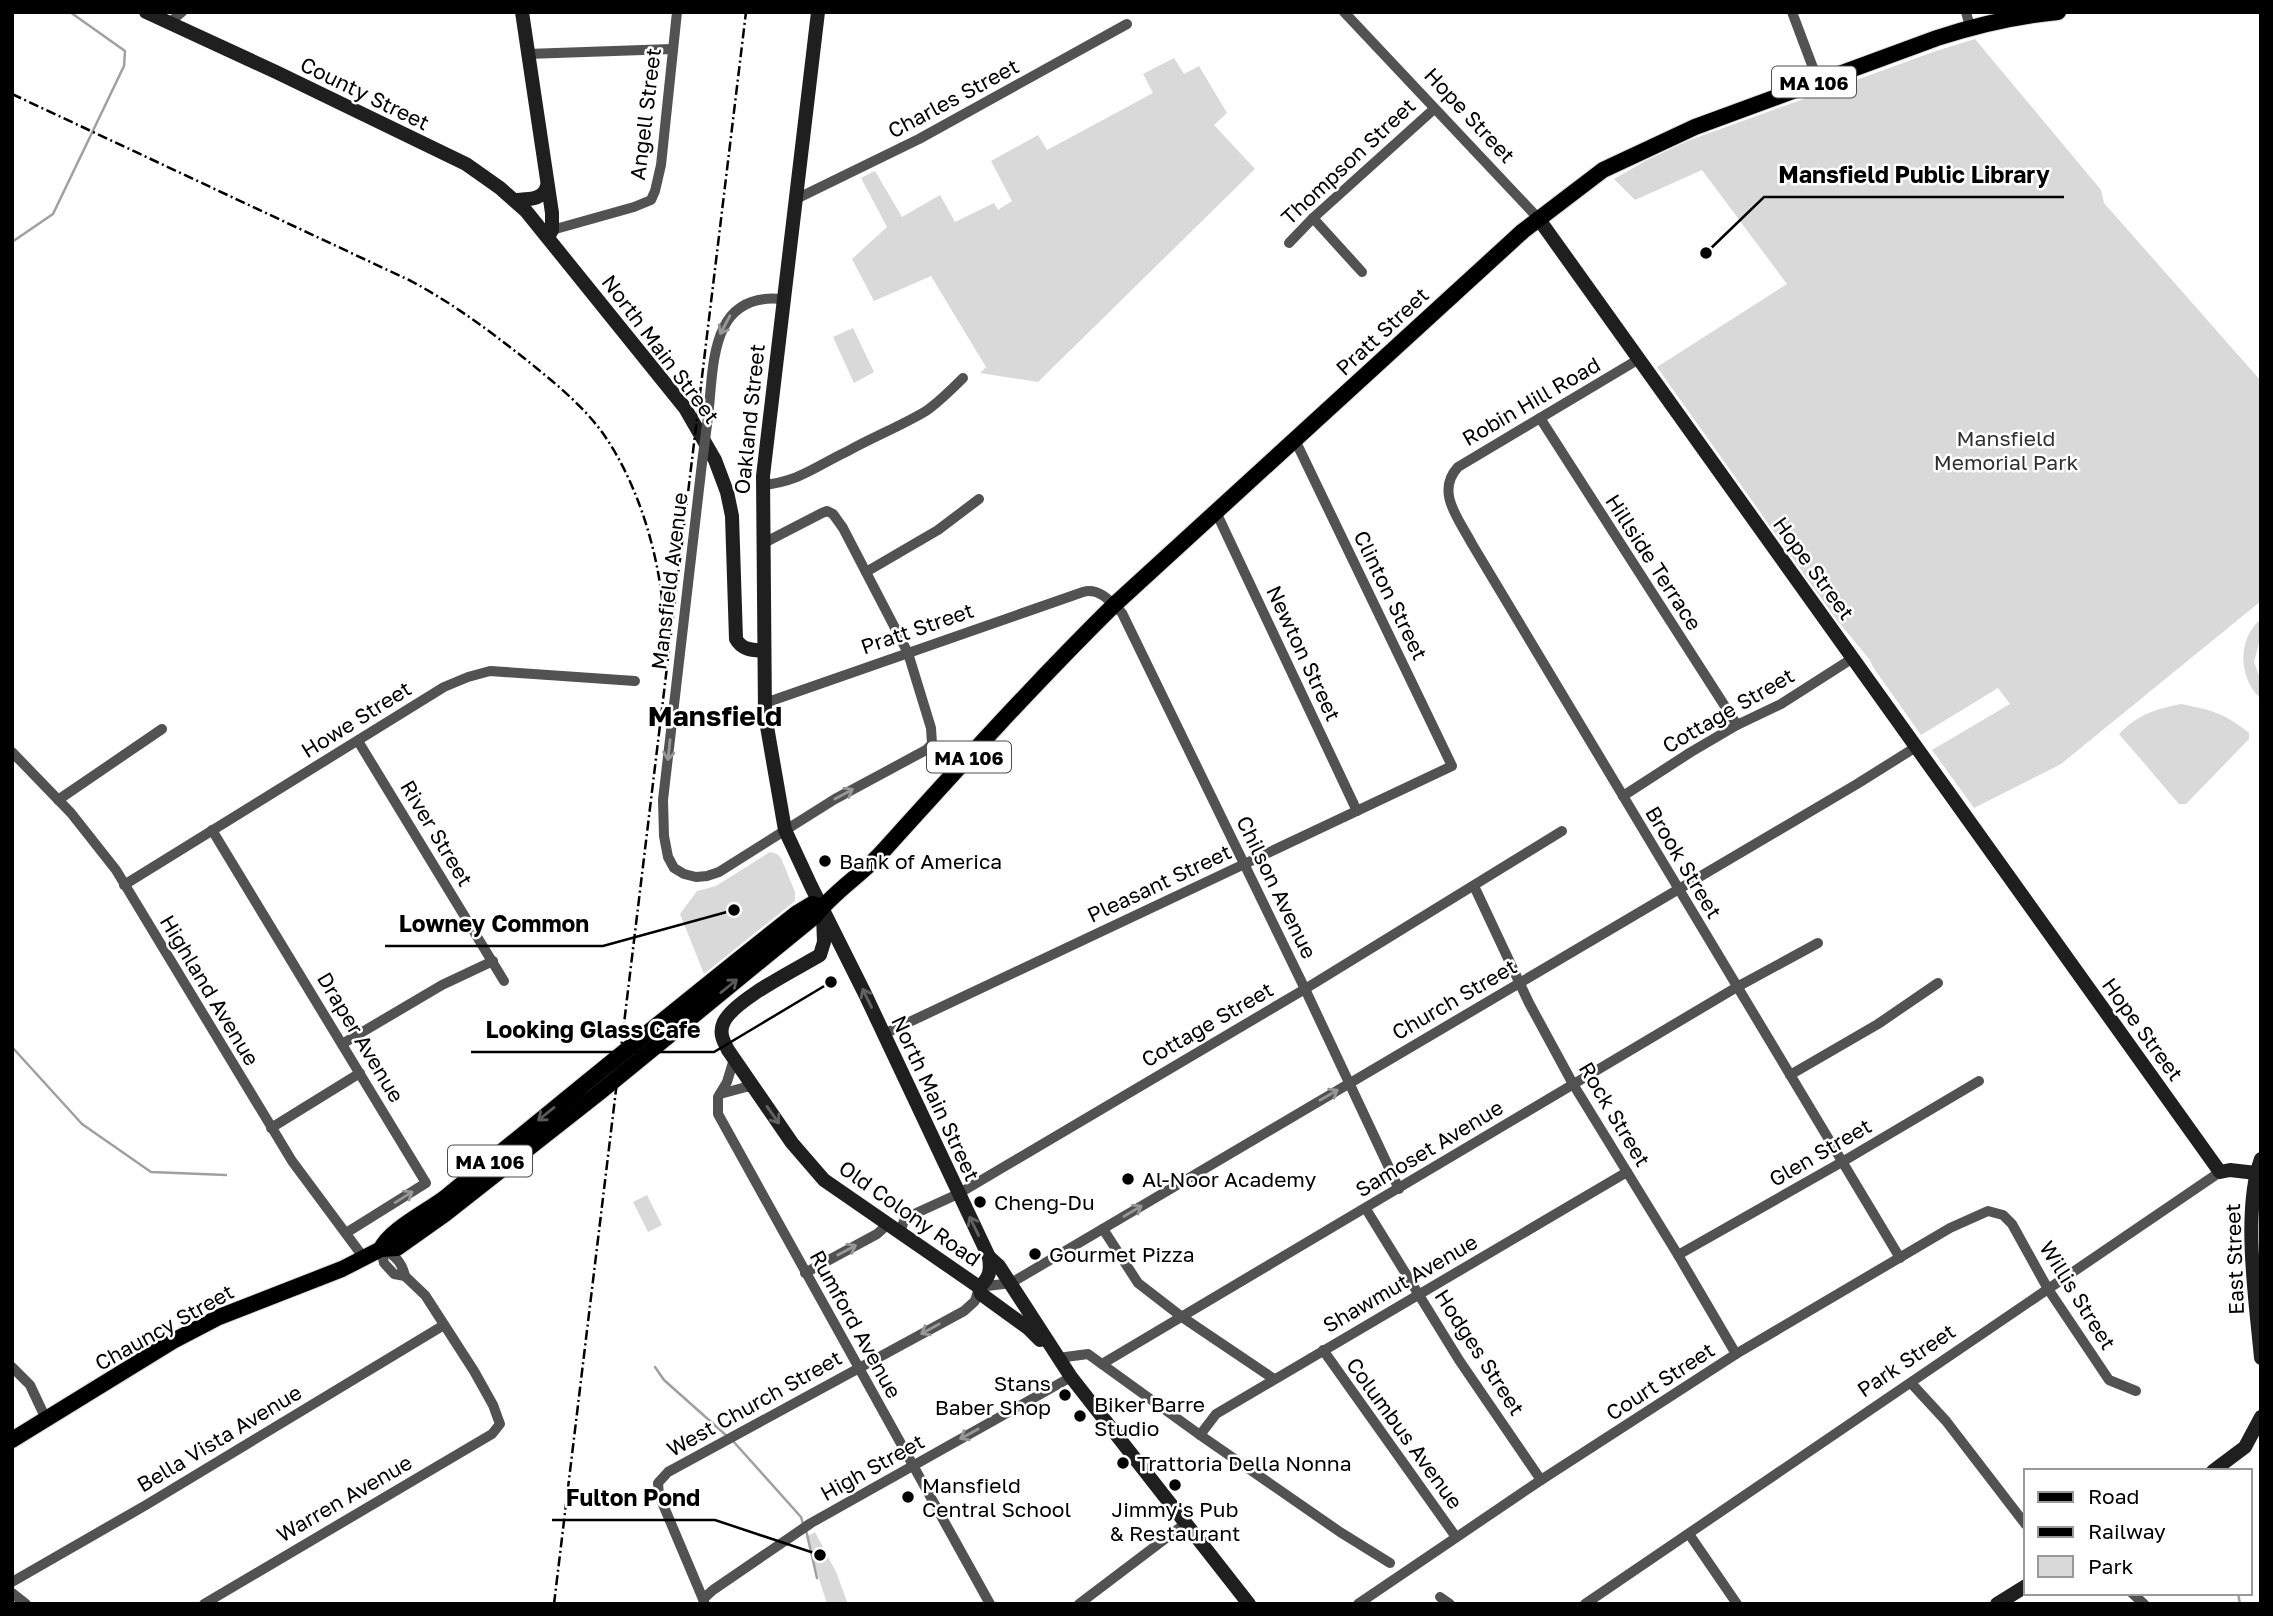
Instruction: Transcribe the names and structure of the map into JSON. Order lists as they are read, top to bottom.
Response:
{
  "streets": {
    "main road": [
      "MA 106",
      "County Street",
      "Hope Street",
      "Pratt Street",
      "North Main Street",
      "Oakland Street",
      "Old Colony Road",
      "East Street",
      "Chauncy Street"
    ],
    "street": [
      "Charles Street",
      "Angell Street",
      "Thompson Street",
      "Robin Hill Road",
      "Hillside Terrace",
      "Mansfield Avenue",
      "Clinton Street",
      "Newton Street",
      "Cottage Street",
      "Howe Street",
      "River Street",
      "Brook Street",
      "Pleasant Street",
      "Chilson Avenue",
      "Highland Avenue",
      "Church Street",
      "Draper Avenue",
      "Rock Street",
      "Samoset Avenue",
      "Glen Street",
      "Shawmut Avenue",
      "Willis Street",
      "Rumford Avenue",
      "Hodges Street",
      "Park Street",
      "Court Street",
      "West Church Street",
      "Columbus Avenue",
      "Bella Vista Avenue",
      "High Street",
      "Warren Avenue"
    ]
  },
  "crossings": [
    ["County Street", "Angell Street"],
    ["County Street", "North Main Street"],
    ["Charles Street", "Oakland Street"],
    ["Angell Street", "North Main Street"],
    ["Hope Street", "Thompson Street"],
    ["Hope Street", "Pratt Street"],
    ["Hope Street", "Robin Hill Road"],
    ["Hope Street", "Cottage Street"],
    ["Hope Street", "Church Street"],
    ["Hope Street", "Park Street"],
    ["Pratt Street", "Oakland Street"],
    ["Pratt Street", "Mansfield Avenue"],
    ["Pratt Street", "Clinton Street"],
    ["Pratt Street", "Newton Street"],
    ["Pratt Street", "Chilson Avenue"],
    ["Pratt Street", "Chauncy Street"],
    ["North Main Street", "Oakland Street"],
    ["North Main Street", "Mansfield Avenue"],
    ["North Main Street", "Cottage Street"],
    ["North Main Street", "Pleasant Street"],
    ["North Main Street", "Church Street"],
    ["North Main Street", "Old Colony Road"],
    ["North Main Street", "Chauncy Street"],
    ["North Main Street", "High Street"],
    ["Robin Hill Road", "Hillside Terrace"],
    ["Robin Hill Road", "Brook Street"],
    ["Oakland Street", "Mansfield Avenue"],
    ["Hillside Terrace", "Cottage Street"],
    ["Clinton Street", "Pleasant Street"],
    ["Newton Street", "Pleasant Street"],
    ["Cottage Street", "Brook Street"],
    ["Cottage Street", "Chilson Avenue"],
    ["Cottage Street", "Rock Street"],
    ["Cottage Street", "Old Colony Road"],
    ["Cottage Street", "Rumford Avenue"],
    ["Howe Street", "River Street"],
    ["Howe Street", "Highland Avenue"],
    ["Howe Street", "Draper Avenue"],
    ["Brook Street", "Church Street"],
    ["Brook Street", "Samoset Avenue"],
    ["Brook Street", "Glen Street"],
    ["Brook Street", "Court Street"],
    ["Pleasant Street", "Chilson Avenue"],
    ["Chilson Avenue", "Church Street"],
    ["Chilson Avenue", "Samoset Avenue"],
    ["Chilson Avenue", "Chauncy Street"],
    ["Highland Avenue", "Draper Avenue"],
    ["Highland Avenue", "Chauncy Street"],
    ["Church Street", "Rock Street"],
    ["Rock Street", "Samoset Avenue"],
    ["Rock Street", "Glen Street"],
    ["Rock Street", "Shawmut Avenue"],
    ["Rock Street", "Court Street"],
    ["Samoset Avenue", "Hodges Street"],
    ["Old Colony Road", "West Church Street"],
    ["Shawmut Avenue", "Hodges Street"],
    ["Shawmut Avenue", "Columbus Avenue"],
    ["Willis Street", "Park Street"],
    ["Willis Street", "Court Street"],
    ["Rumford Avenue", "West Church Street"],
    ["Rumford Avenue", "High Street"],
    ["Hodges Street", "Court Street"],
    ["Court Street", "Columbus Avenue"],
    ["West Church Street", "High Street"],
    ["Bella Vista Avenue", "Warren Avenue"]
  ],
  "one_way": ["High Street"],
  "districts": ["Mansfield"],
  "parks": ["Mansfield Memorial Park"],
  "places": [
    "Mansfield Public Library",
    "Bank of America",
    "Lowney Common",
    "Looking Glass Cafe",
    "Al-Noor Academy",
    "Cheng-Du",
    "Gourmet Pizza",
    "Stans Baber Shop",
    "Biker Barre Studio",
    "Trattoria Della Nonna",
    "Jimmy's Pub & Restaurant",
    "Mansfield Central School",
    "Fulton Pond"
  ],
  "legend": ["Road", "Railway", "Park"]
}
